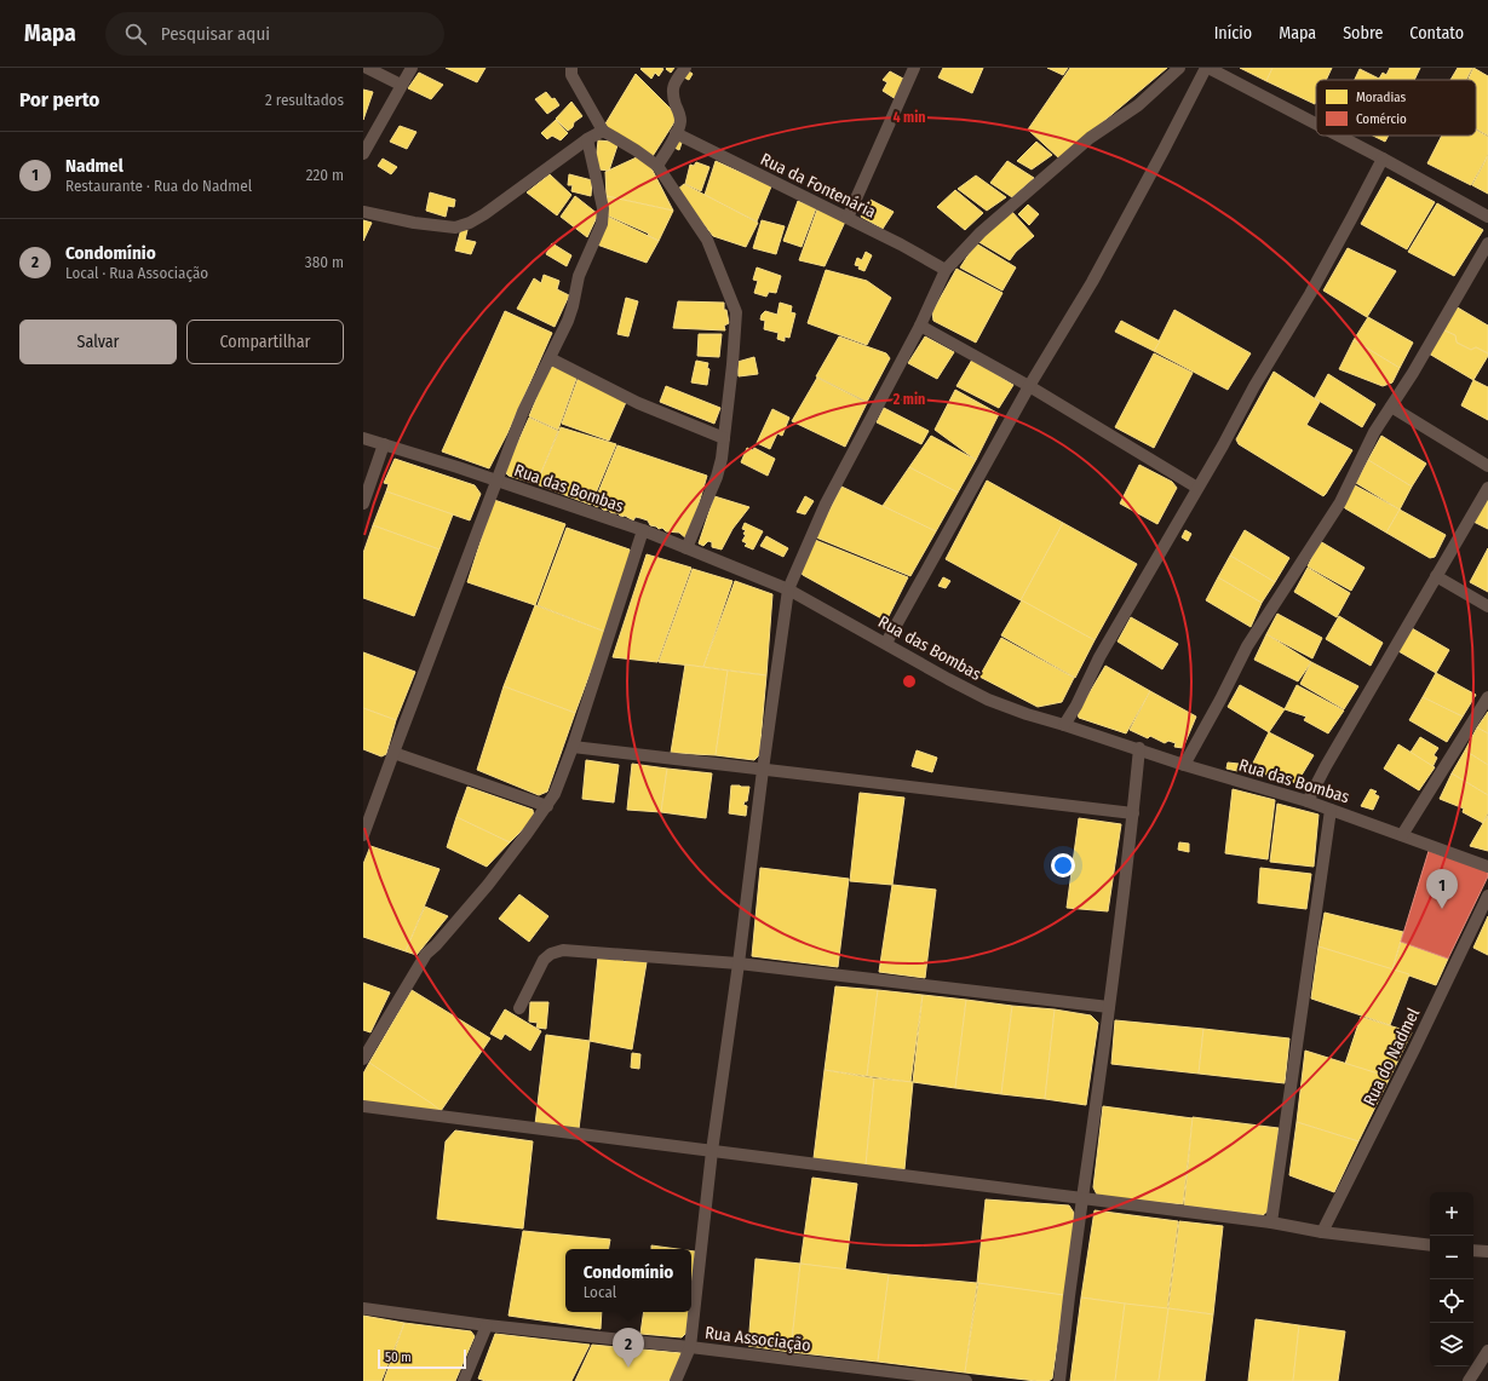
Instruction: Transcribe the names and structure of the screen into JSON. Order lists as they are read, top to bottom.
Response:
{
  "streets": {
    "street": [
      "Rua da Fontenária",
      "Rua das Bombas",
      "Rua do Nadmel",
      "Rua Associação"
    ]
  },
  "legend": ["Moradias", "Comércio"],
  "scale_bar": "50 m",
  "page": {
    "header": "Mapa",
    "search": "Pesquisar aqui",
    "nav": [
      "Início",
      "Mapa",
      "Sobre",
      "Contato"
    ],
    "heading": ["Por perto", "2 resultados"],
    "list": [
      {
        "mark": "1",
        "name": "Nadmel",
        "note": "Restaurante · Rua do Nadmel",
        "value": "220 m"
      },
      {
        "mark": "2",
        "name": "Condomínio",
        "note": "Local · Rua Associação",
        "value": "380 m"
      }
    ],
    "buttons": ["Salvar", "Compartilhar"],
    "pins": ["1", "2"],
    "map_buttons": ["+", "−"],
    "popup": ["Condomínio", "Local"],
    "scale": "50 m"
  },
  "rings": ["4 min", "2 min"]
}
